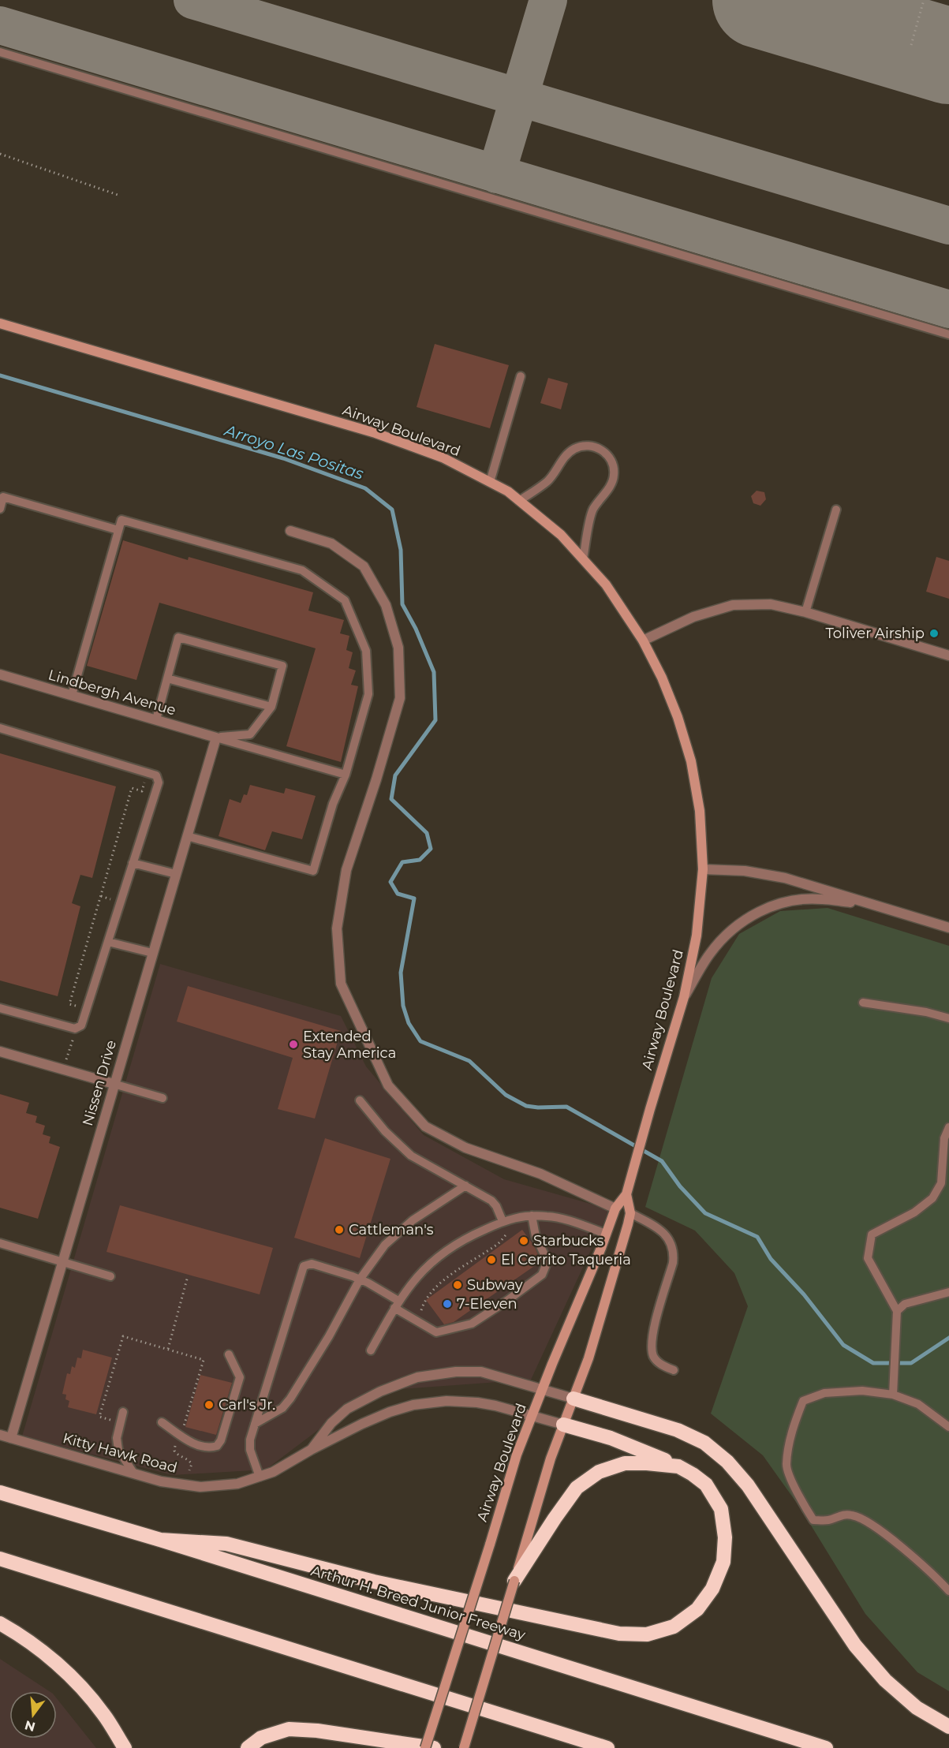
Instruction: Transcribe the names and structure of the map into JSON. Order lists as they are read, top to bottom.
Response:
{
  "streets": {
    "highway": ["Arthur H. Breed Junior Freeway"],
    "main road": ["Airway Boulevard"],
    "street": ["Lindbergh Avenue", "Nissen Drive", "Kitty Hawk Road"]
  },
  "crossings": [
    ["Airway Boulevard", "Kitty Hawk Road"],
    ["Lindbergh Avenue", "Nissen Drive"],
    ["Nissen Drive", "Kitty Hawk Road"]
  ],
  "water": ["Arroyo Las Positas"],
  "places": [
    "Toliver Airship",
    "Extended Stay America",
    "Cattleman's",
    "Starbucks",
    "El Cerrito Taqueria",
    "Subway",
    "7-Eleven",
    "Carl's Jr."
  ],
  "north": "bottom"
}
